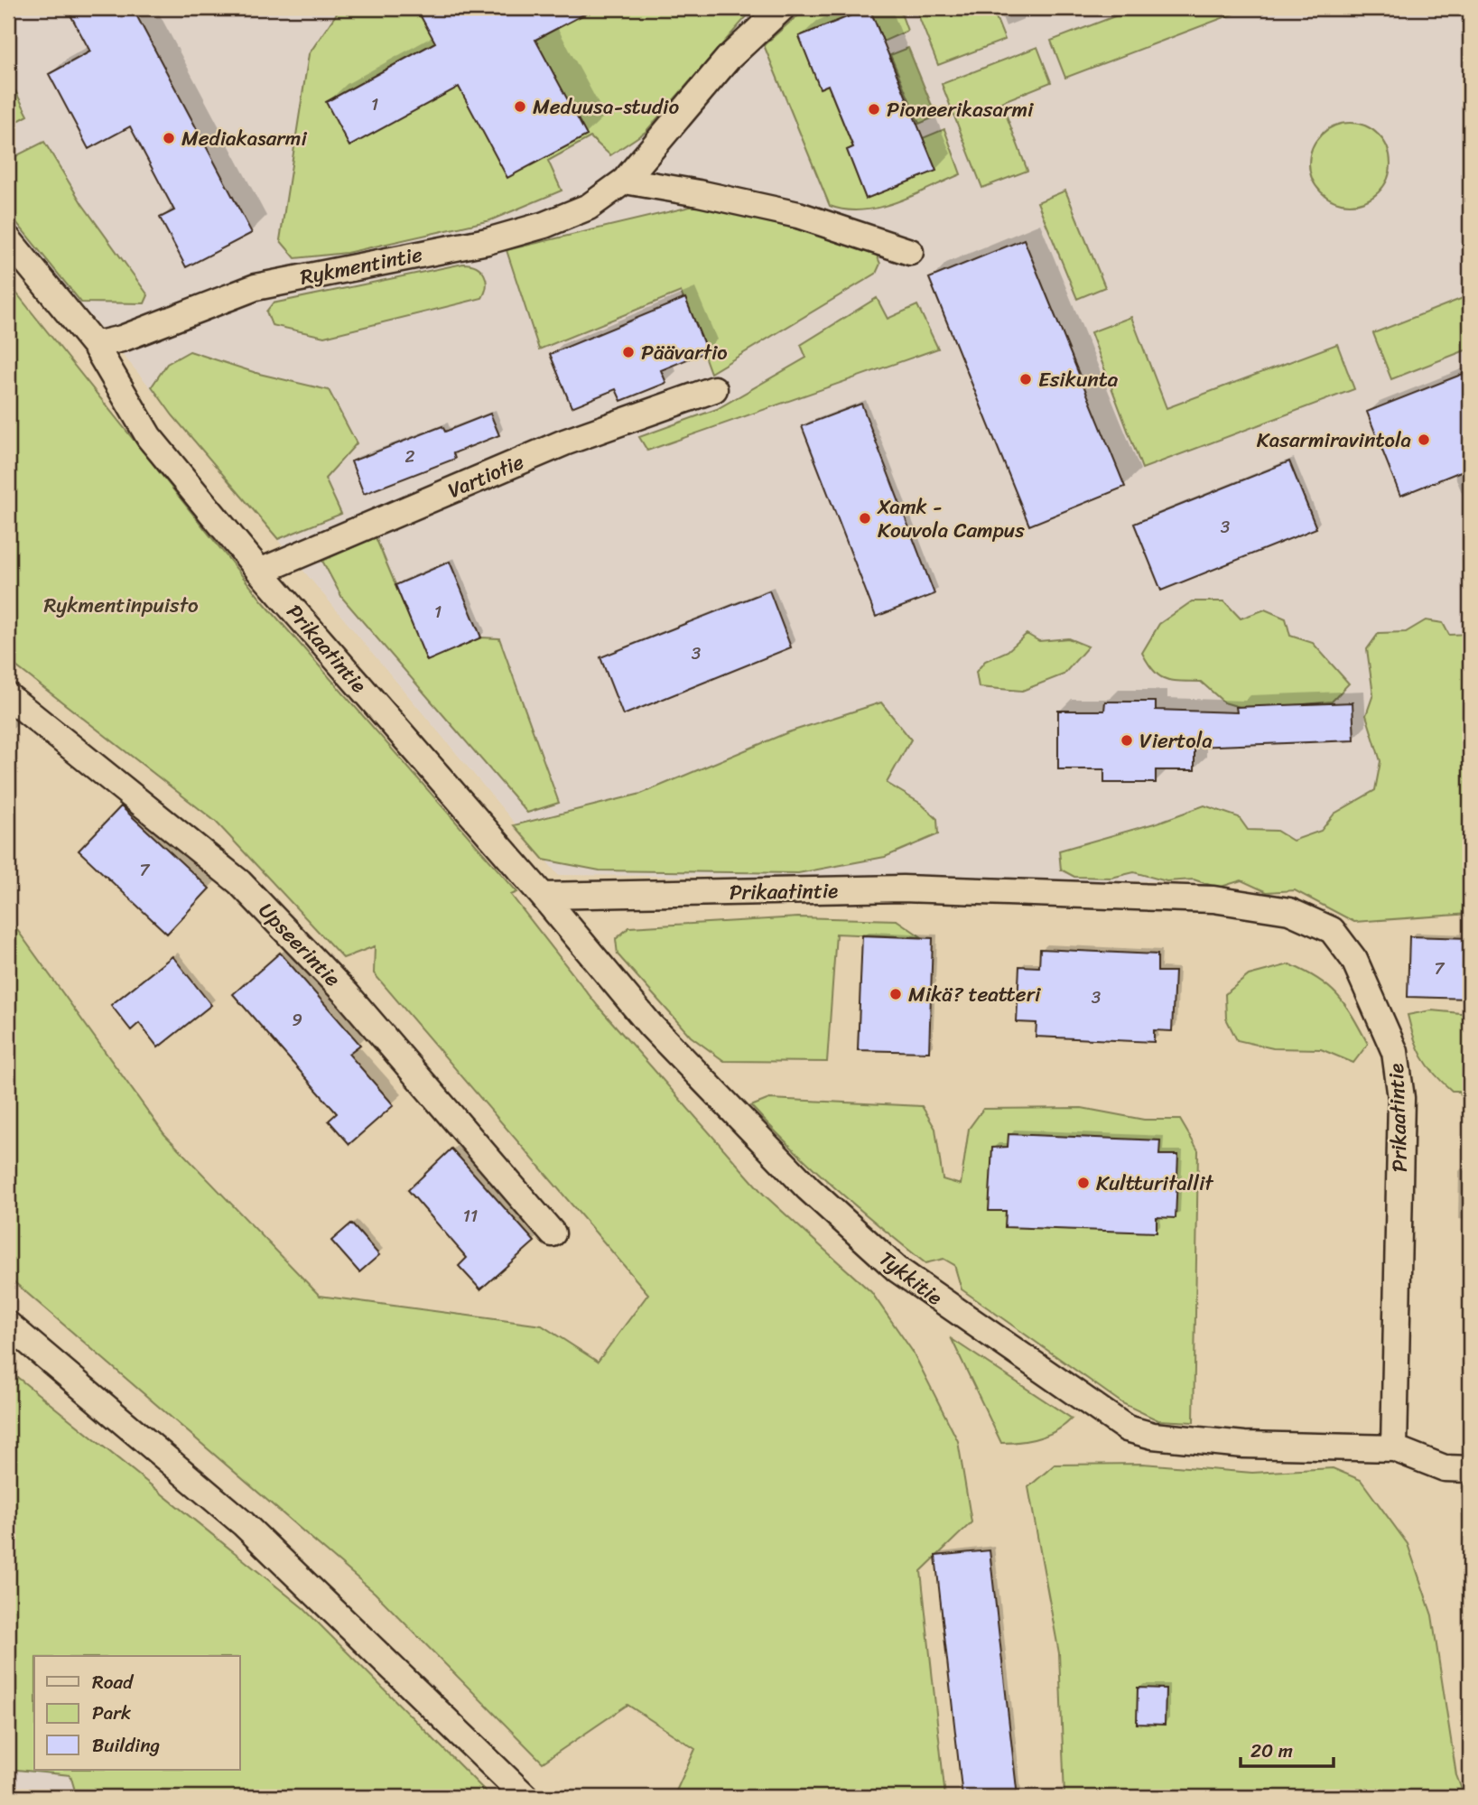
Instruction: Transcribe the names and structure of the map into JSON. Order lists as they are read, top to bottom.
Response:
{
  "streets": {
    "street": [
      "Rykmentintie",
      "Vartiotie",
      "Prikaatintie",
      "Upseerintie",
      "Tykkitie"
    ]
  },
  "crossings": [
    ["Rykmentintie", "Prikaatintie"],
    ["Vartiotie", "Prikaatintie"],
    ["Prikaatintie", "Tykkitie"]
  ],
  "parks": ["Rykmentinpuisto"],
  "places": [
    "Meduusa-studio",
    "Pioneerikasarmi",
    "Mediakasarmi",
    "Päävartio",
    "Esikunta",
    "Kasarmiravintola",
    "Xamk - Kouvola Campus",
    "Viertola",
    "Mikä? teatteri",
    "Kultturitallit"
  ],
  "house_numbers": [
    "1",
    "2",
    "3",
    "1",
    "3",
    "7",
    "7",
    "3",
    "9",
    "11"
  ],
  "legend": ["Road", "Park", "Building"],
  "scale_bar": "20 m"
}
